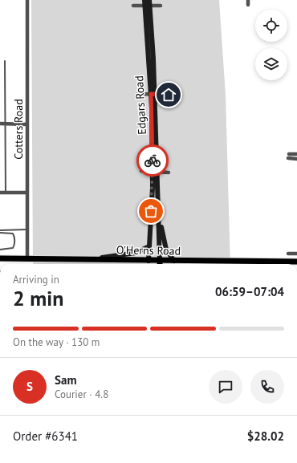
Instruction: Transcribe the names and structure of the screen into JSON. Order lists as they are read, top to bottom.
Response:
{
  "streets": {
    "main road": ["Edgars Road", "O'Herns Road"],
    "street": ["Cotters Road"]
  },
  "crossings": [
    ["Edgars Road", "O'Herns Road"],
    ["Cotters Road", "O'Herns Road"]
  ],
  "page": {
    "heading": ["2 min", "Arriving in", "06:59–07:04"],
    "panel": [
      "Sam",
      "Courier · 4.8",
      "Order #6341",
      "$28.02"
    ],
    "bar": "On the way · 130 m",
    "round": "S"
  }
}
